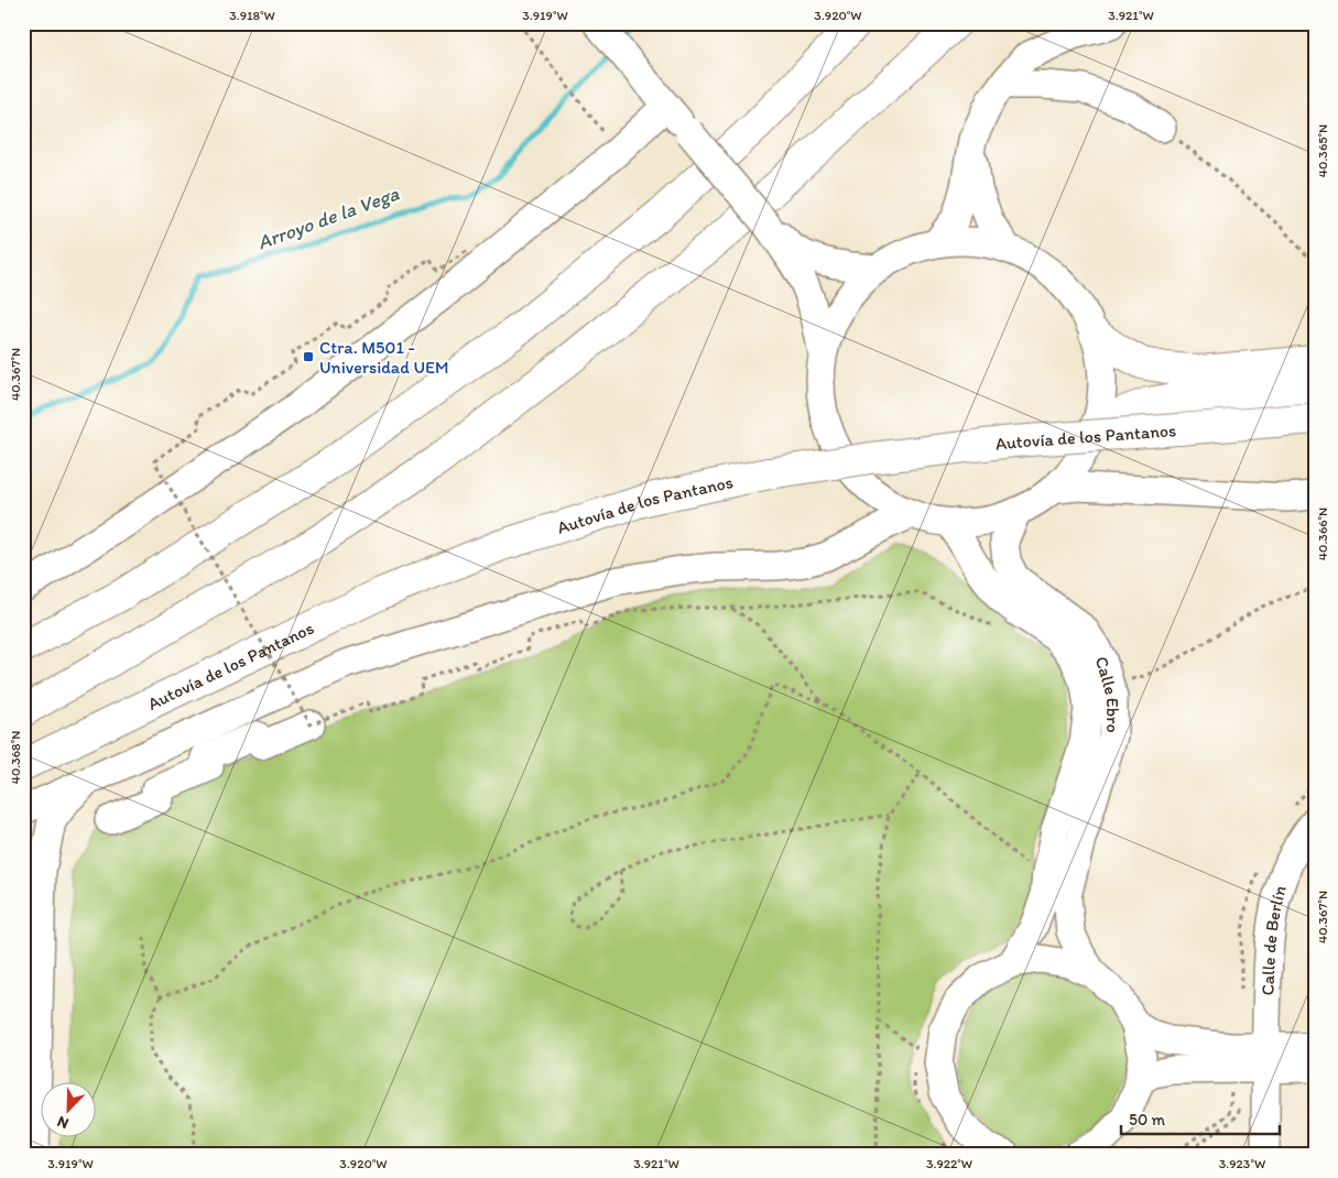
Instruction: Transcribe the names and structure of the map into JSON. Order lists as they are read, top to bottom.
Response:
{
  "streets": {
    "main road": ["Autovía de los Pantanos"],
    "street": ["Calle Ebro", "Calle de Berlín"]
  },
  "water": ["Arroyo de la Vega"],
  "places": {
    "transit": ["Ctra. M501 - Universidad UEM"]
  },
  "scale_bar": "50 m",
  "north": "bottom left",
  "coordinates": [
    "3.918°W",
    "3.919°W",
    "3.920°W",
    "3.921°W",
    "40.365°N",
    "40.367°N",
    "40.366°N",
    "40.368°N",
    "3.922°W",
    "3.923°W"
  ]
}
